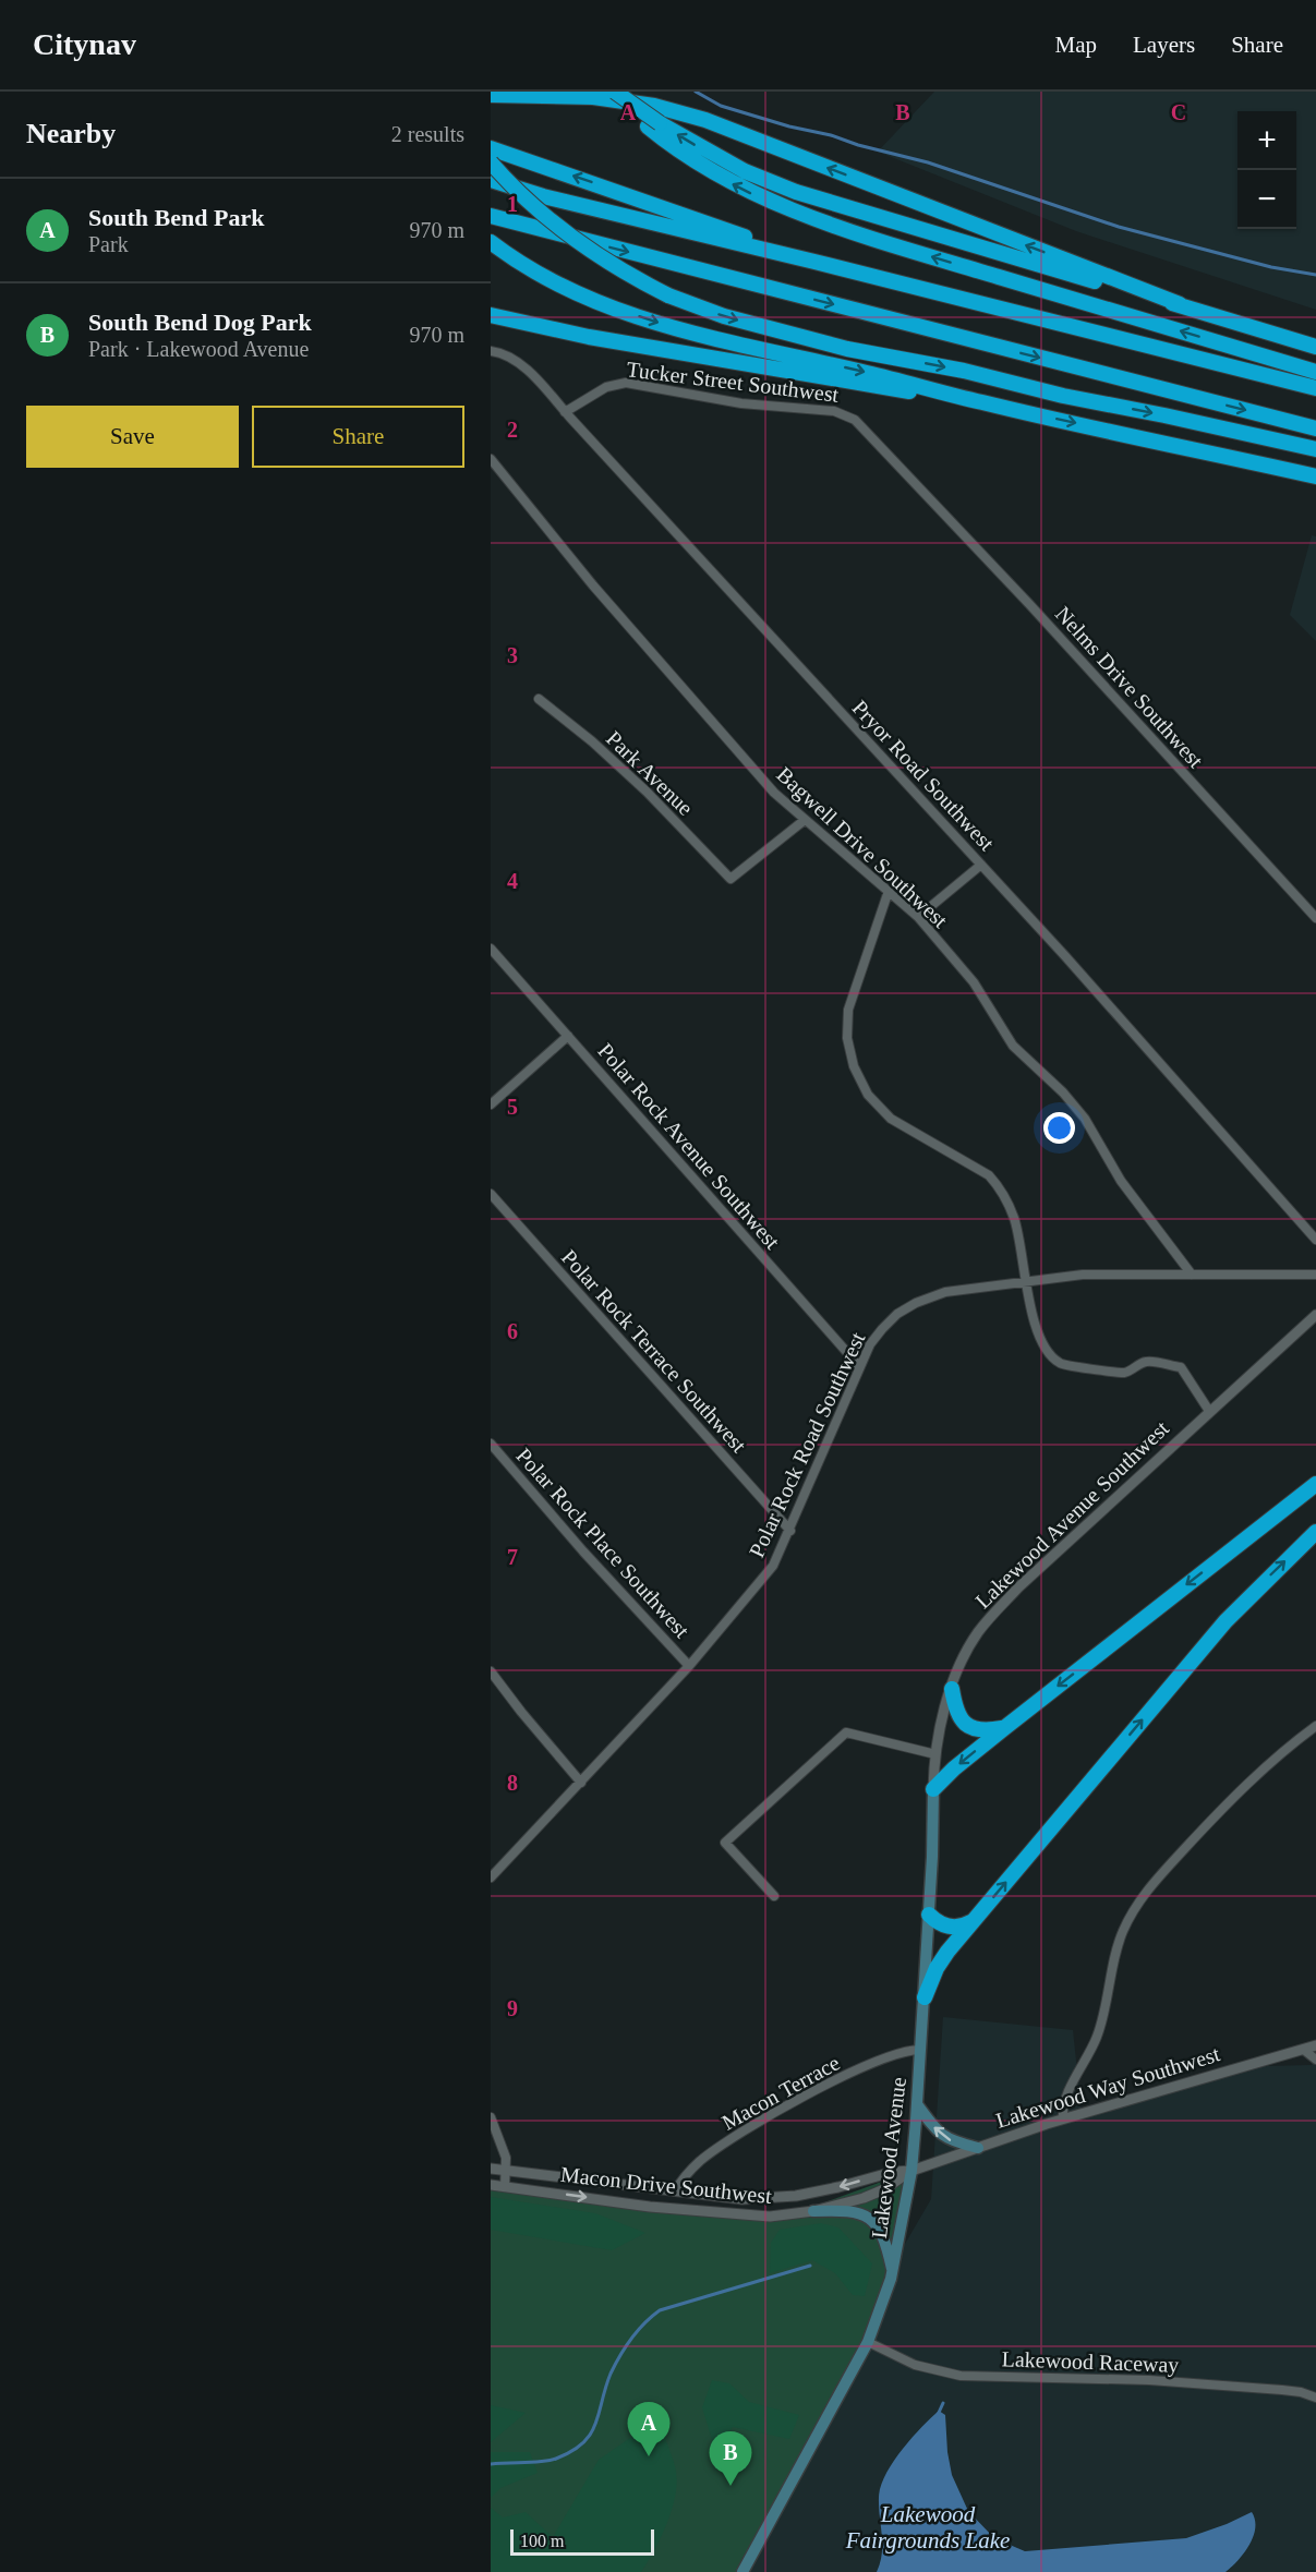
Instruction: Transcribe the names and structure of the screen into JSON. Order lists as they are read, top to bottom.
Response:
{
  "streets": {
    "main road": ["Lakewood Avenue"],
    "street": [
      "Tucker Street Southwest",
      "Nelms Drive Southwest",
      "Park Avenue",
      "Pryor Road Southwest",
      "Bagwell Drive Southwest",
      "Polar Rock Avenue Southwest",
      "Polar Rock Terrace Southwest",
      "Polar Rock Road Southwest",
      "Lakewood Avenue Southwest",
      "Polar Rock Place Southwest",
      "Lakewood Way Southwest",
      "Macon Terrace",
      "Macon Drive Southwest",
      "Lakewood Raceway"
    ]
  },
  "crossings": [
    ["Tucker Street Southwest", "Nelms Drive Southwest"],
    ["Tucker Street Southwest", "Pryor Road Southwest"],
    ["Park Avenue", "Bagwell Drive Southwest"],
    ["Bagwell Drive Southwest", "Polar Rock Road Southwest"],
    ["Polar Rock Avenue Southwest", "Polar Rock Road Southwest"],
    ["Polar Rock Terrace Southwest", "Polar Rock Road Southwest"],
    ["Polar Rock Road Southwest", "Polar Rock Place Southwest"],
    ["Lakewood Avenue Southwest", "Lakewood Avenue"],
    ["Lakewood Way Southwest", "Lakewood Avenue"],
    ["Lakewood Way Southwest", "Macon Drive Southwest"],
    ["Macon Terrace", "Lakewood Avenue"],
    ["Macon Terrace", "Macon Drive Southwest"],
    ["Lakewood Avenue", "Macon Drive Southwest"],
    ["Lakewood Avenue", "Lakewood Raceway"]
  ],
  "water": ["Lakewood Fairgrounds Lake"],
  "scale_bar": "100 m",
  "page": {
    "header": "Citynav",
    "nav": ["Map", "Layers", "Share"],
    "heading": ["Nearby", "2 results"],
    "map_buttons": ["+", "−"],
    "list": [
      {
        "mark": "A",
        "name": "South Bend Park",
        "note": "Park",
        "value": "970 m"
      },
      {
        "mark": "B",
        "name": "South Bend Dog Park",
        "note": "Park · Lakewood Avenue",
        "value": "970 m"
      }
    ],
    "buttons": ["Save", "Share"],
    "pins": ["A", "B"],
    "scale": "100 m"
  },
  "grid": {
    "columns": ["A", "B", "C"],
    "rows": [
      "1",
      "2",
      "3",
      "4",
      "5",
      "6",
      "7",
      "8",
      "9"
    ]
  }
}
